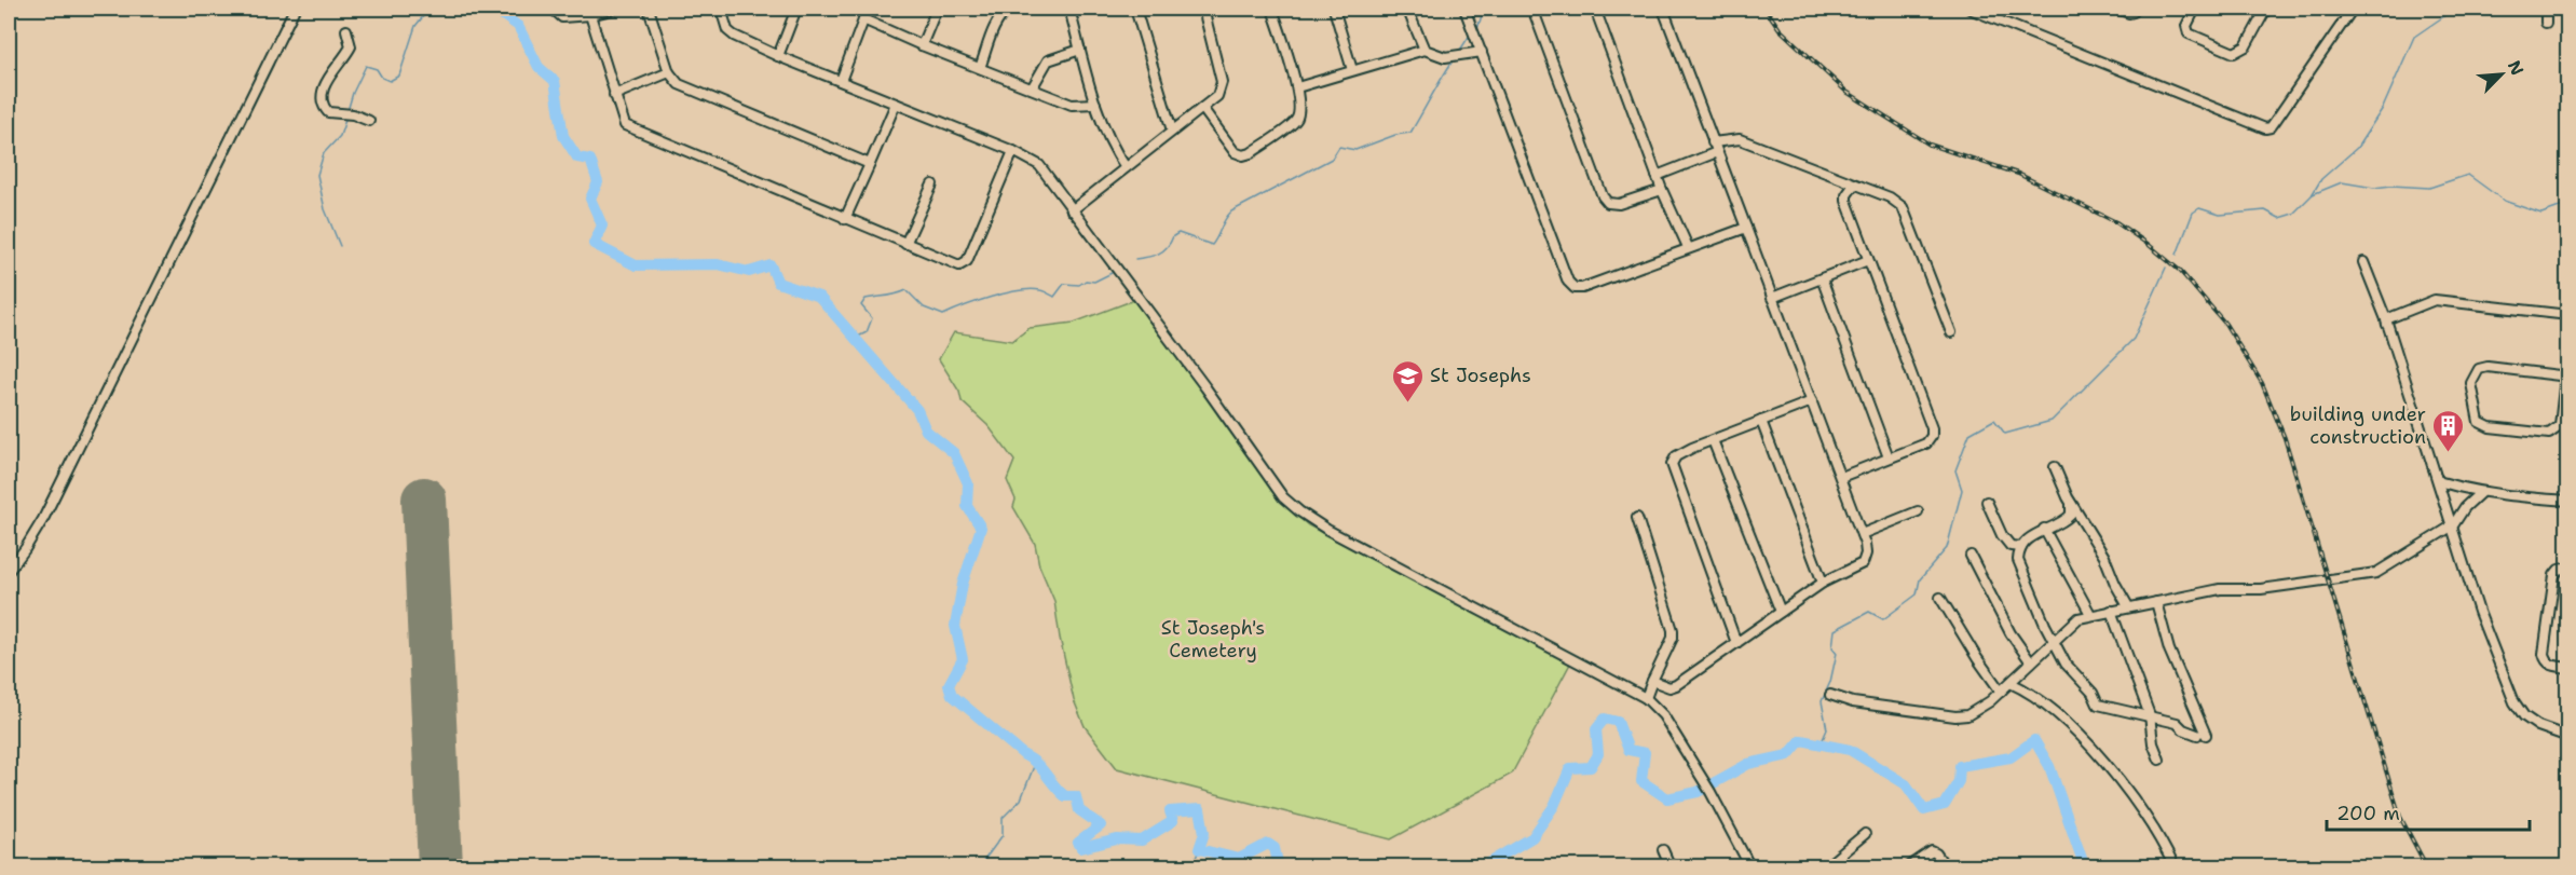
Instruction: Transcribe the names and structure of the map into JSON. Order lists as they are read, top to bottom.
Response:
{
  "parks": ["St Joseph's Cemetery"],
  "places": {
    "school or university": ["St Josephs"],
    "building": ["building under construction"]
  },
  "scale_bar": "200 m",
  "north": "top right"
}
